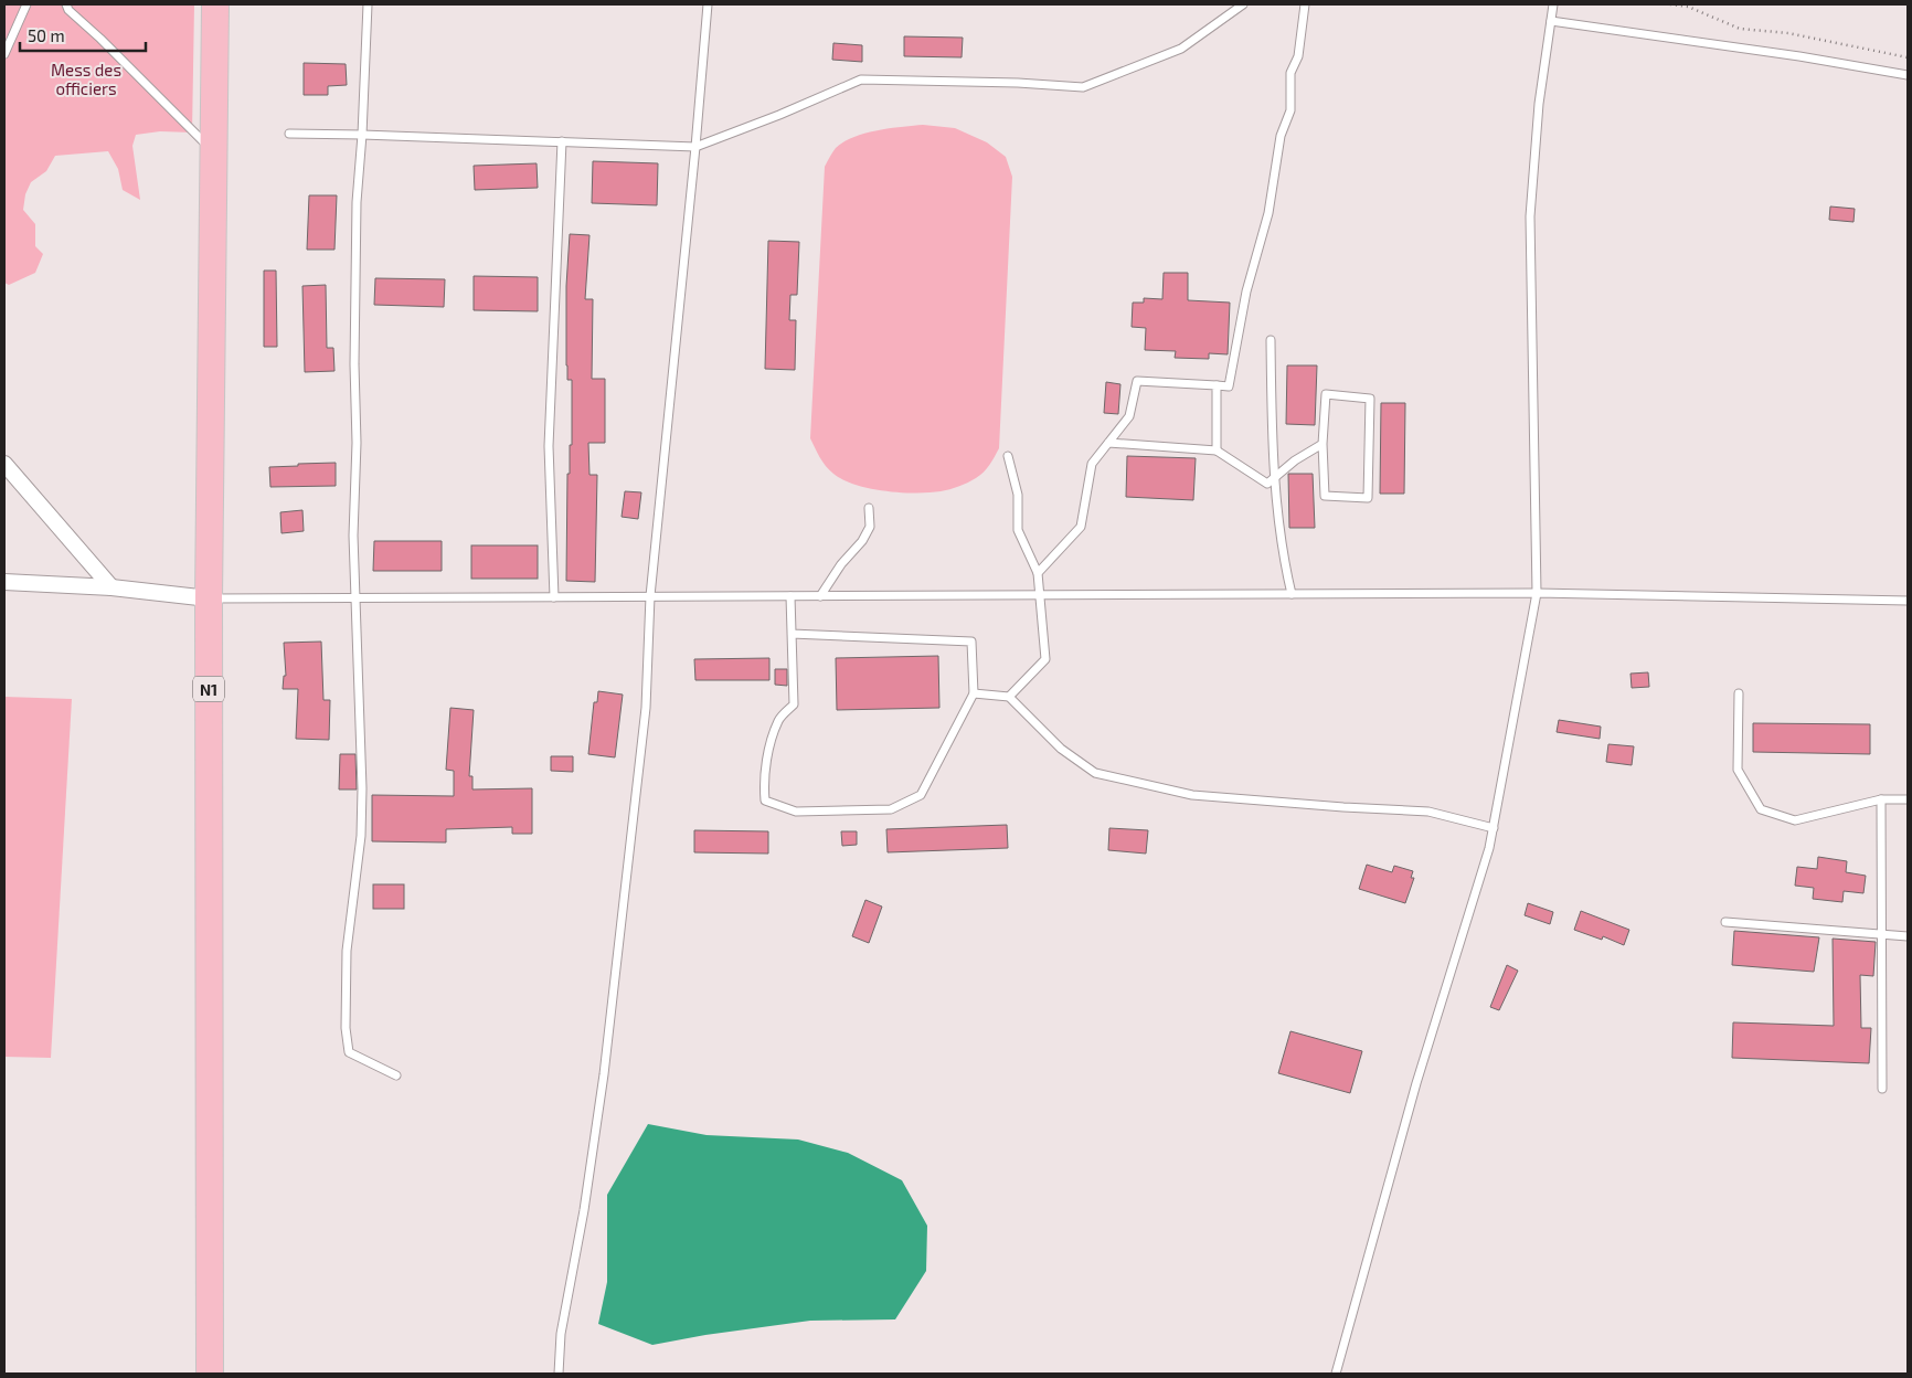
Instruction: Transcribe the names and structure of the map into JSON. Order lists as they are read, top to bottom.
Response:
{
  "streets": {
    "highway": ["N1"]
  },
  "parks": ["Mess des officiers"],
  "scale_bar": "50 m"
}
